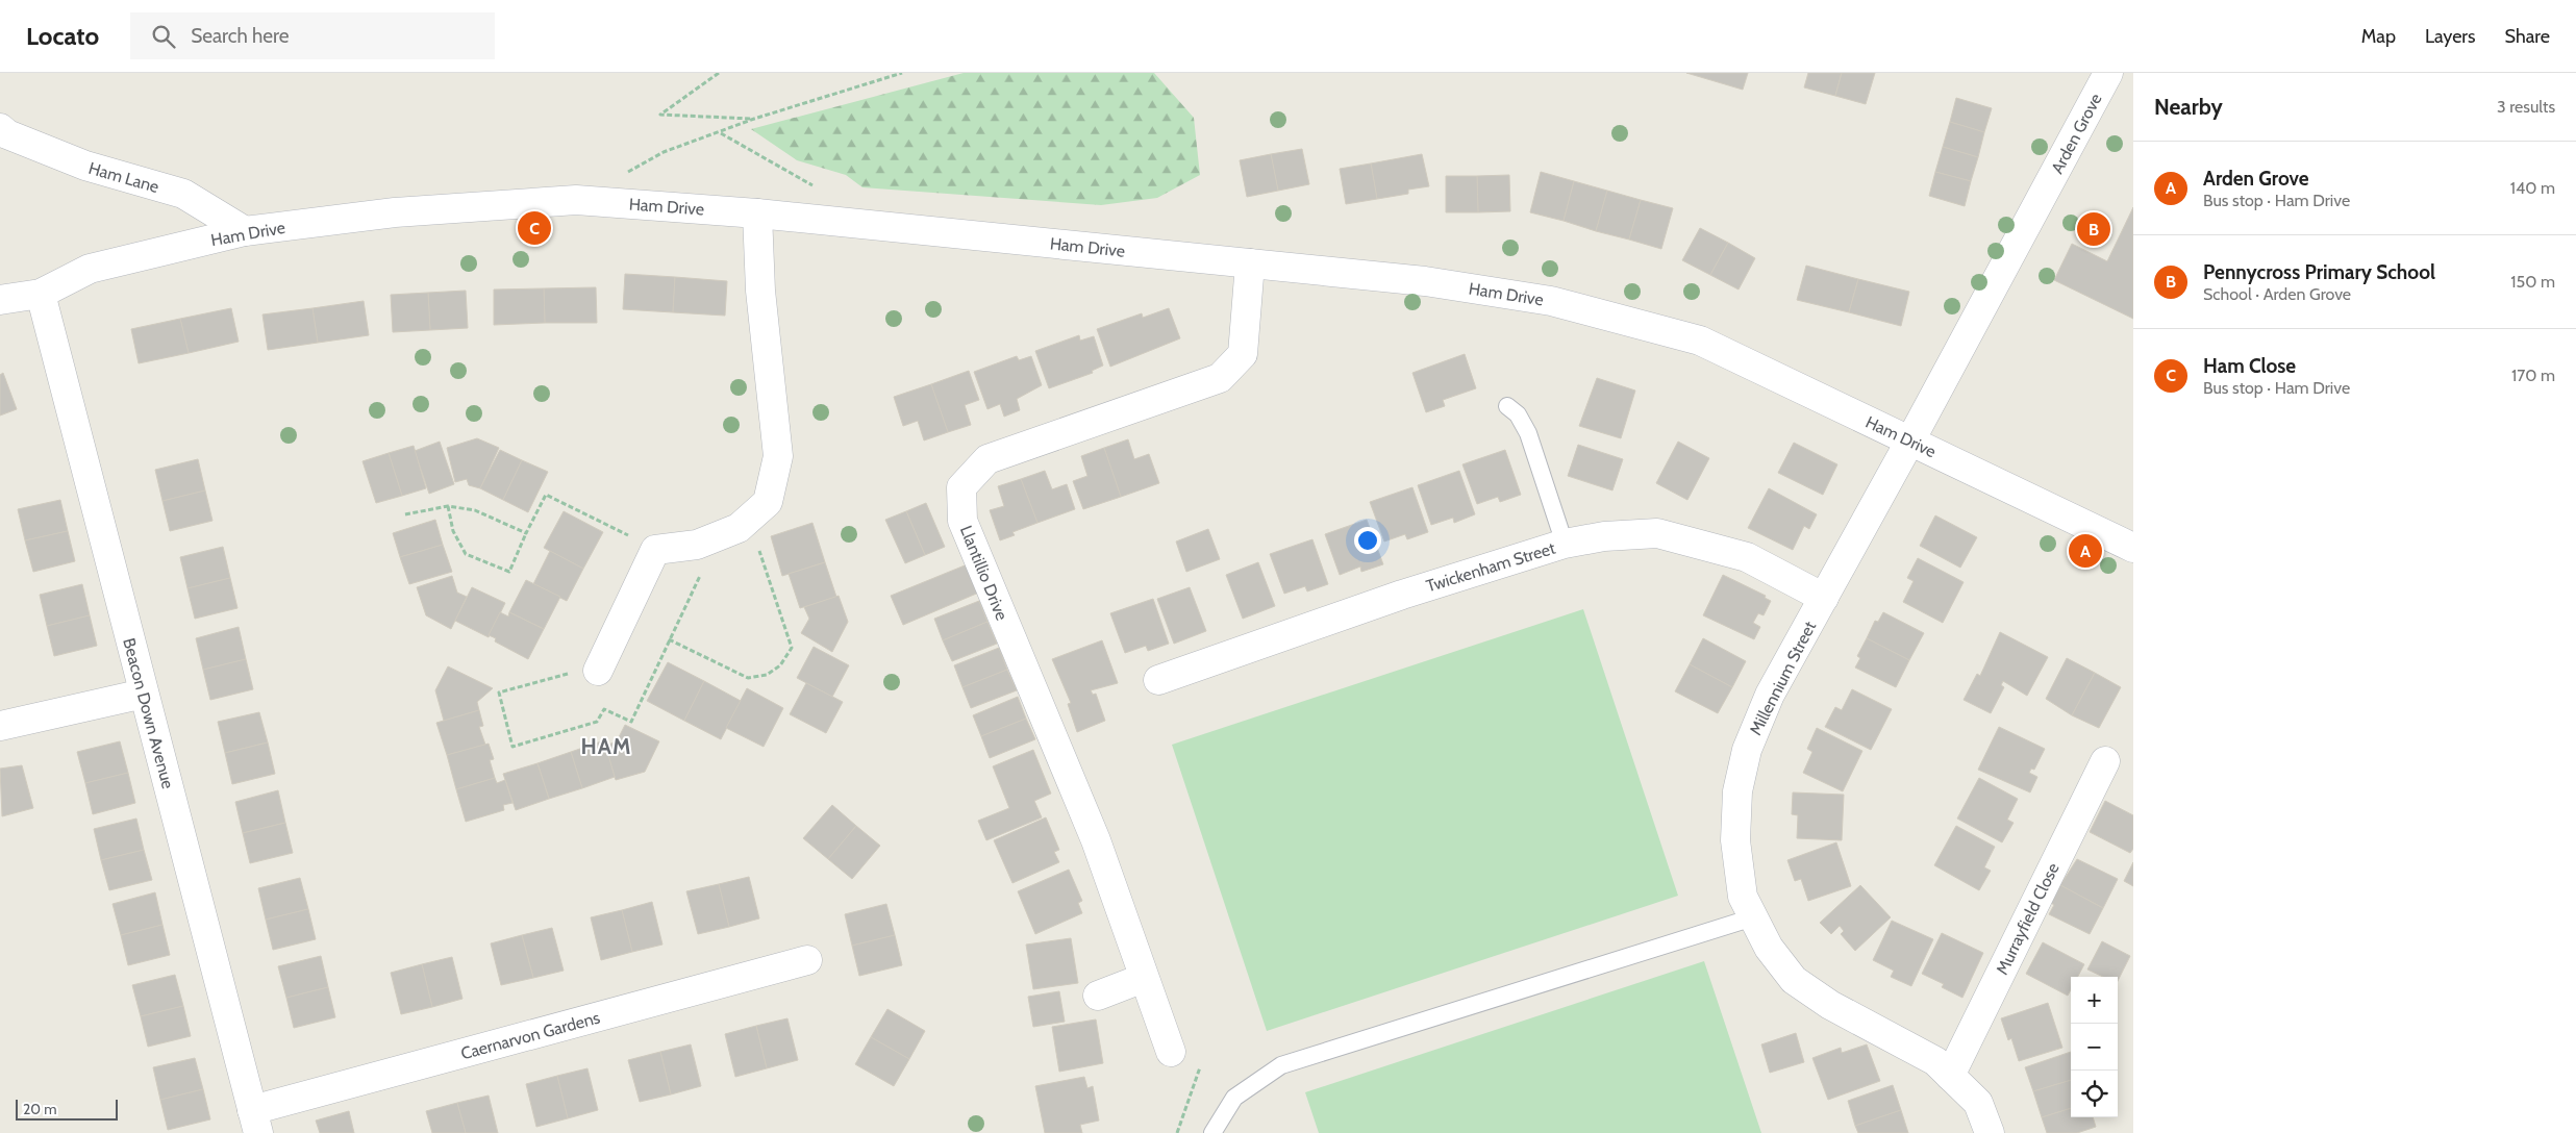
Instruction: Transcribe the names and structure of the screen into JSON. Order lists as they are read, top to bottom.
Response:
{
  "streets": {
    "street": [
      "Arden Grove",
      "Ham Lane",
      "Ham Drive",
      "Twickenham Street",
      "Llantillio Drive",
      "Millennium Street",
      "Beacon Down Avenue",
      "Murrayfield Close",
      "Caernarvon Gardens"
    ]
  },
  "crossings": [
    ["Arden Grove", "Ham Drive"],
    ["Arden Grove", "Millennium Street"],
    ["Ham Lane", "Ham Drive"],
    ["Ham Drive", "Llantillio Drive"],
    ["Ham Drive", "Millennium Street"],
    ["Ham Drive", "Beacon Down Avenue"],
    ["Twickenham Street", "Millennium Street"],
    ["Millennium Street", "Murrayfield Close"],
    ["Beacon Down Avenue", "Caernarvon Gardens"]
  ],
  "districts": ["HAM"],
  "scale_bar": "20 m",
  "page": {
    "header": "Locato",
    "search": "Search here",
    "nav": ["Map", "Layers", "Share"],
    "heading": ["Nearby", "3 results"],
    "list": [
      {
        "mark": "A",
        "name": "Arden Grove",
        "note": "Bus stop · Ham Drive",
        "value": "140 m"
      },
      {
        "mark": "B",
        "name": "Pennycross Primary School",
        "note": "School · Arden Grove",
        "value": "150 m"
      },
      {
        "mark": "C",
        "name": "Ham Close",
        "note": "Bus stop · Ham Drive",
        "value": "170 m"
      }
    ],
    "pins": ["C", "B", "A"],
    "map_buttons": ["+", "−"],
    "scale": "20 m"
  }
}
